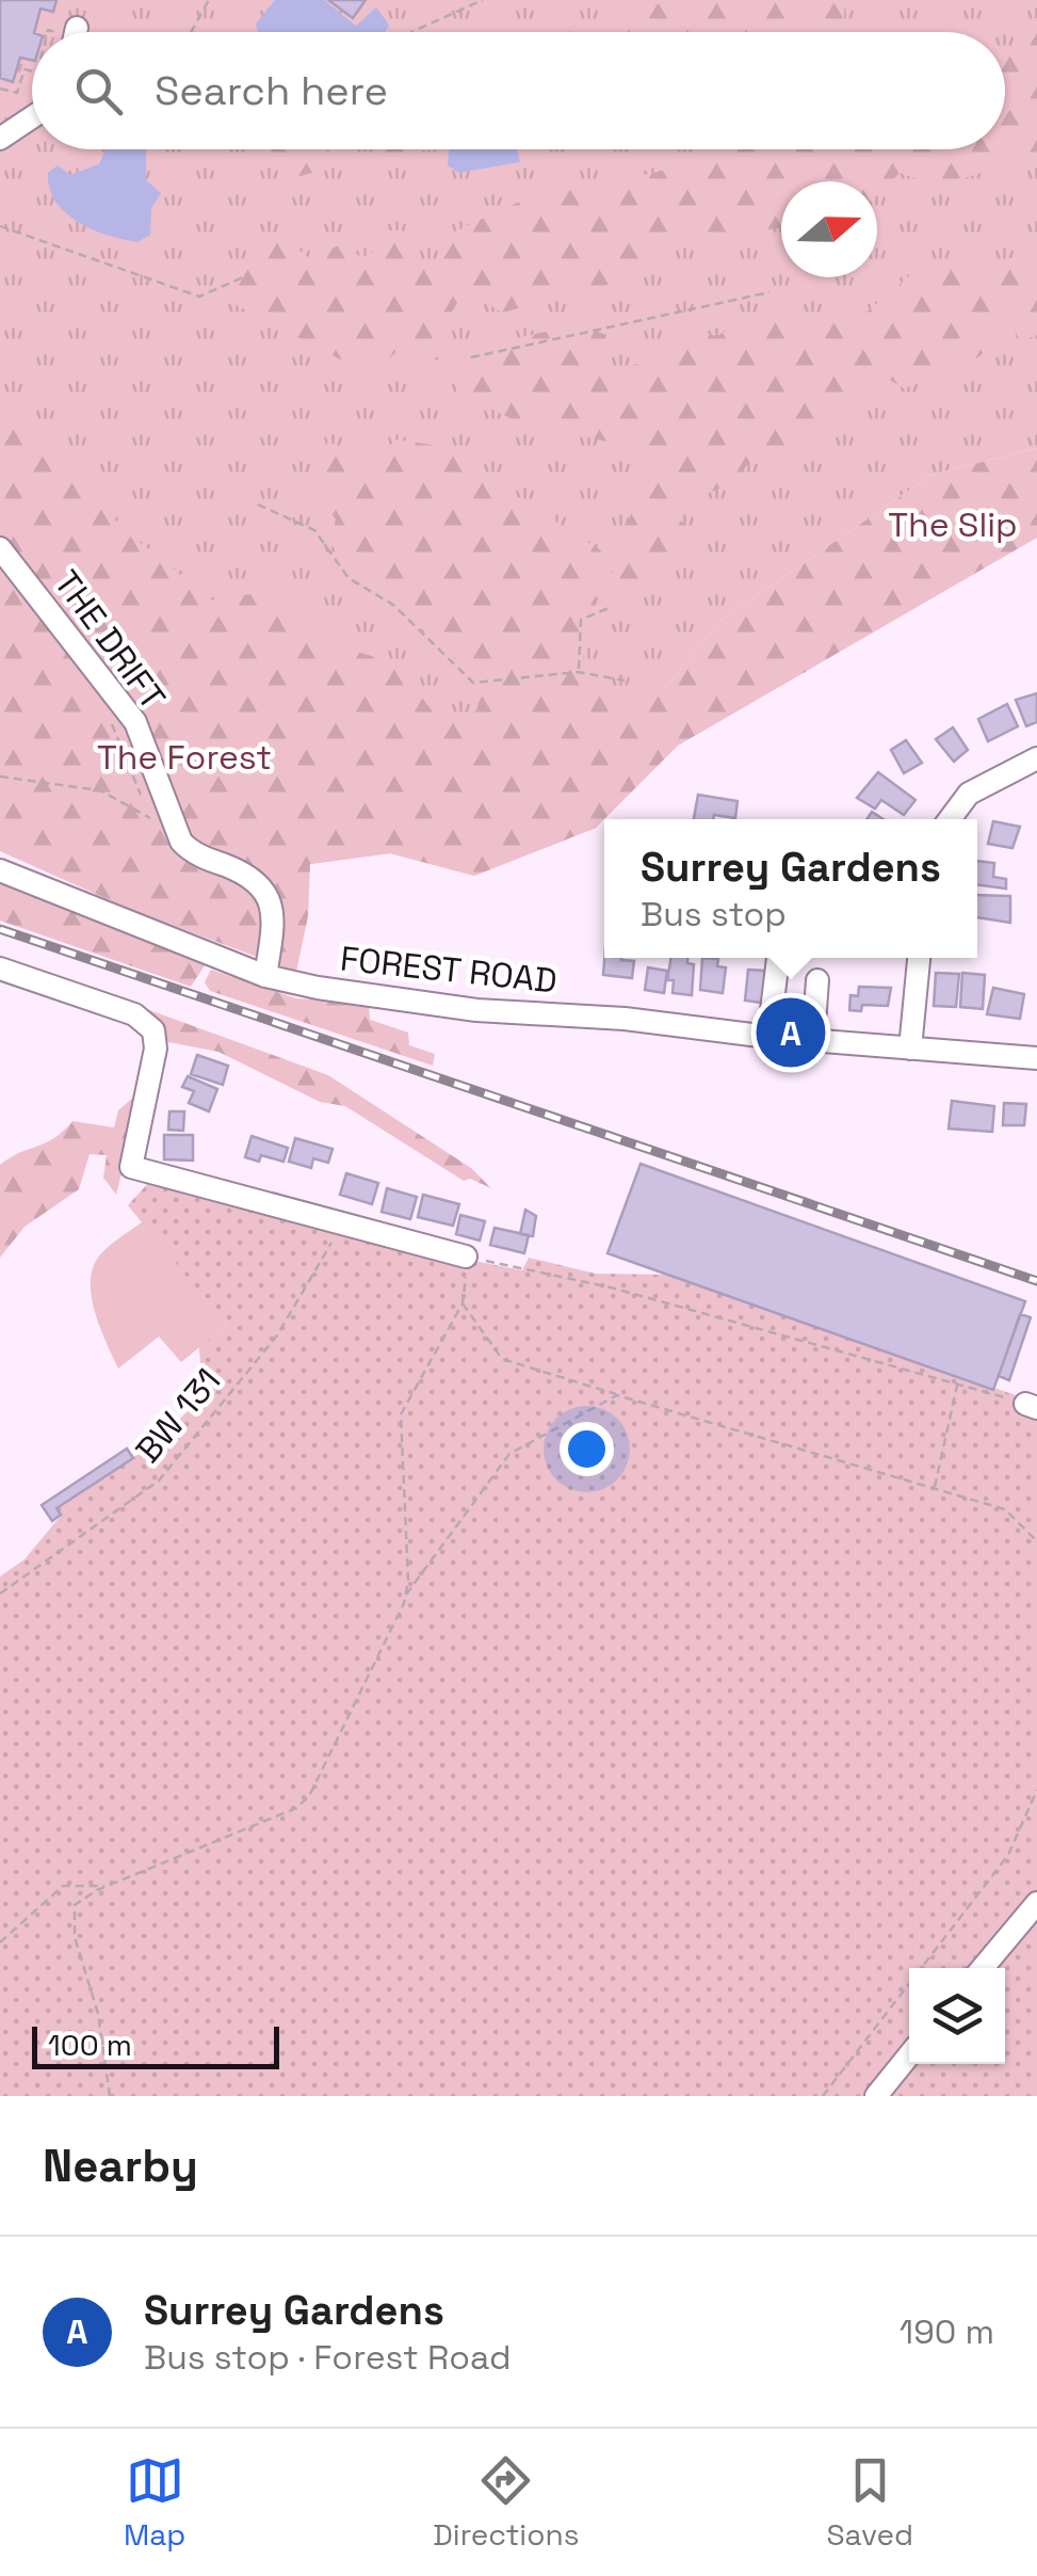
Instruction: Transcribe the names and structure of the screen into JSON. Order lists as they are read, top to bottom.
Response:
{
  "streets": {
    "street": ["THE DRIFT", "FOREST ROAD"],
    "path": ["BW 131"]
  },
  "parks": ["The Slip", "The Forest"],
  "scale_bar": "100 m",
  "north": "right",
  "page": {
    "search": "Search here",
    "popup": ["Surrey Gardens", "Bus stop"],
    "pins": "A",
    "scale": "100 m",
    "heading": "Nearby",
    "list": [
      {
        "mark": "A",
        "name": "Surrey Gardens",
        "note": "Bus stop · Forest Road",
        "value": "190 m"
      }
    ],
    "nav": ["Map", "Directions", "Saved"]
  }
}
